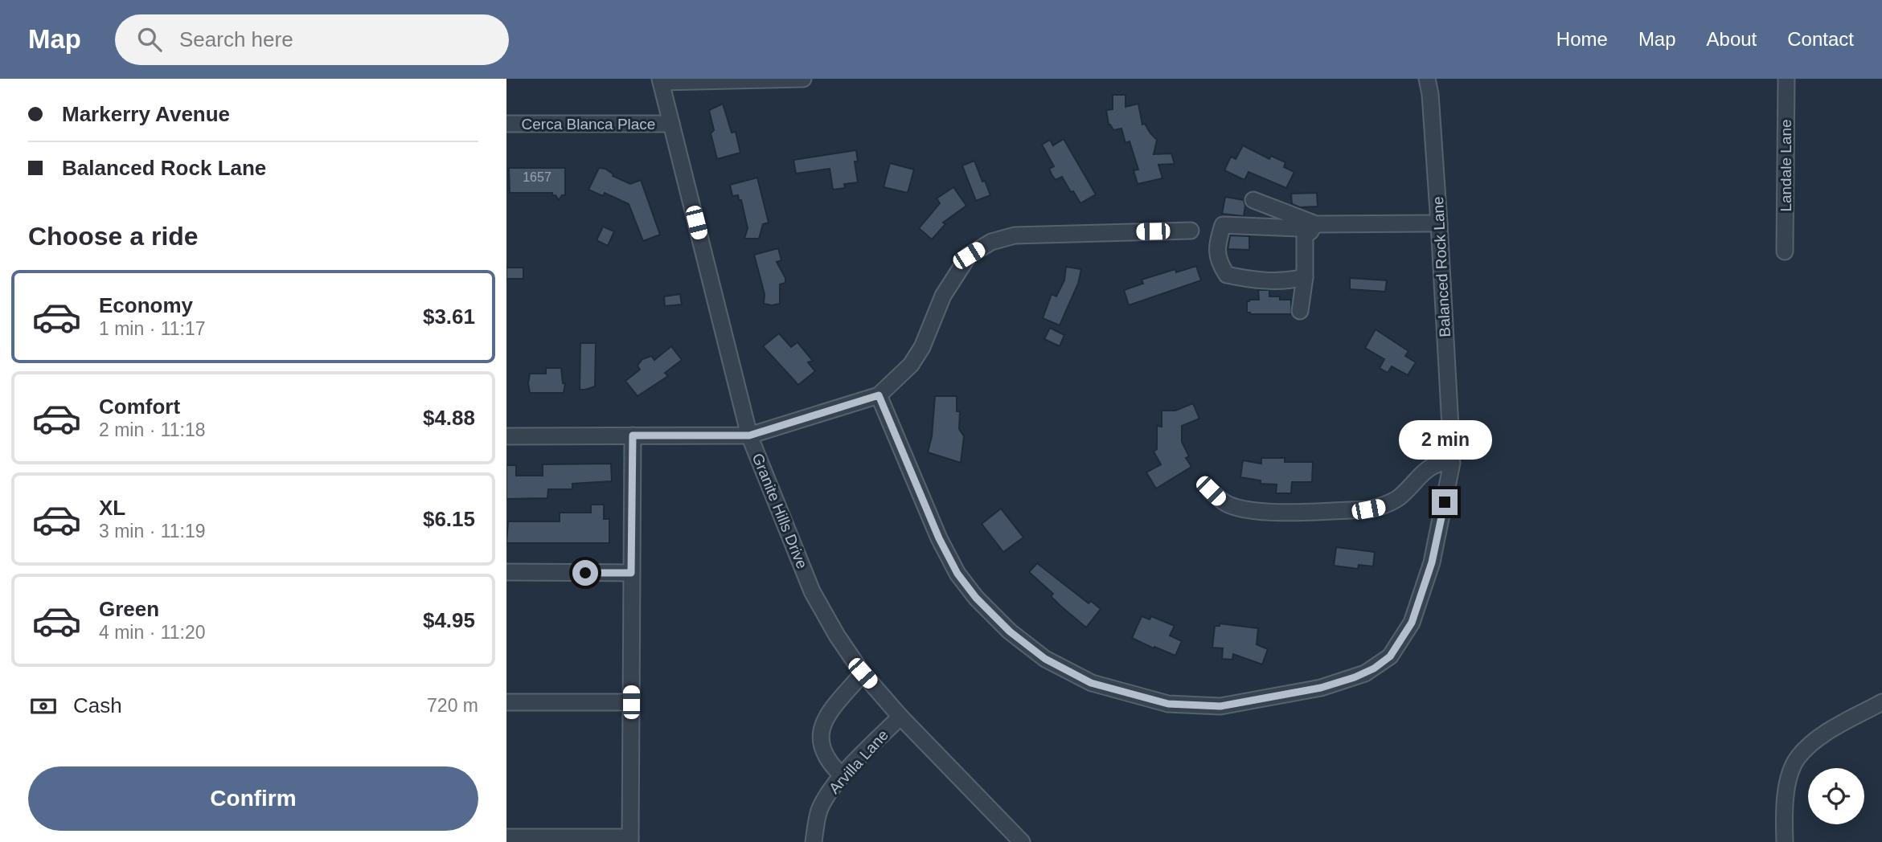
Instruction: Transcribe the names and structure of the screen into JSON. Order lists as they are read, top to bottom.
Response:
{
  "streets": {
    "street": [
      "Cerca Blanca Place",
      "Landale Lane",
      "Balanced Rock Lane",
      "Granite Hills Drive",
      "Arvilla Lane"
    ]
  },
  "crossings": [
    ["Cerca Blanca Place", "Granite Hills Drive"],
    ["Granite Hills Drive", "Arvilla Lane"]
  ],
  "house_numbers": ["1657"],
  "page": {
    "header": "Map",
    "search": "Search here",
    "nav": [
      "Home",
      "Map",
      "About",
      "Contact"
    ],
    "banner": ["Markerry Avenue", "Balanced Rock Lane"],
    "heading": "Choose a ride",
    "list": [
      {
        "name": "Economy",
        "note": "1 min · 11:17",
        "value": "$3.61"
      },
      {
        "name": "Comfort",
        "note": "2 min · 11:18",
        "value": "$4.88"
      },
      {
        "name": "XL",
        "note": "3 min · 11:19",
        "value": "$6.15"
      },
      {
        "name": "Green",
        "note": "4 min · 11:20",
        "value": "$4.95"
      }
    ],
    "bubble": "2 min",
    "pay": ["Cash", "720 m"],
    "buttons": "Confirm"
  }
}
